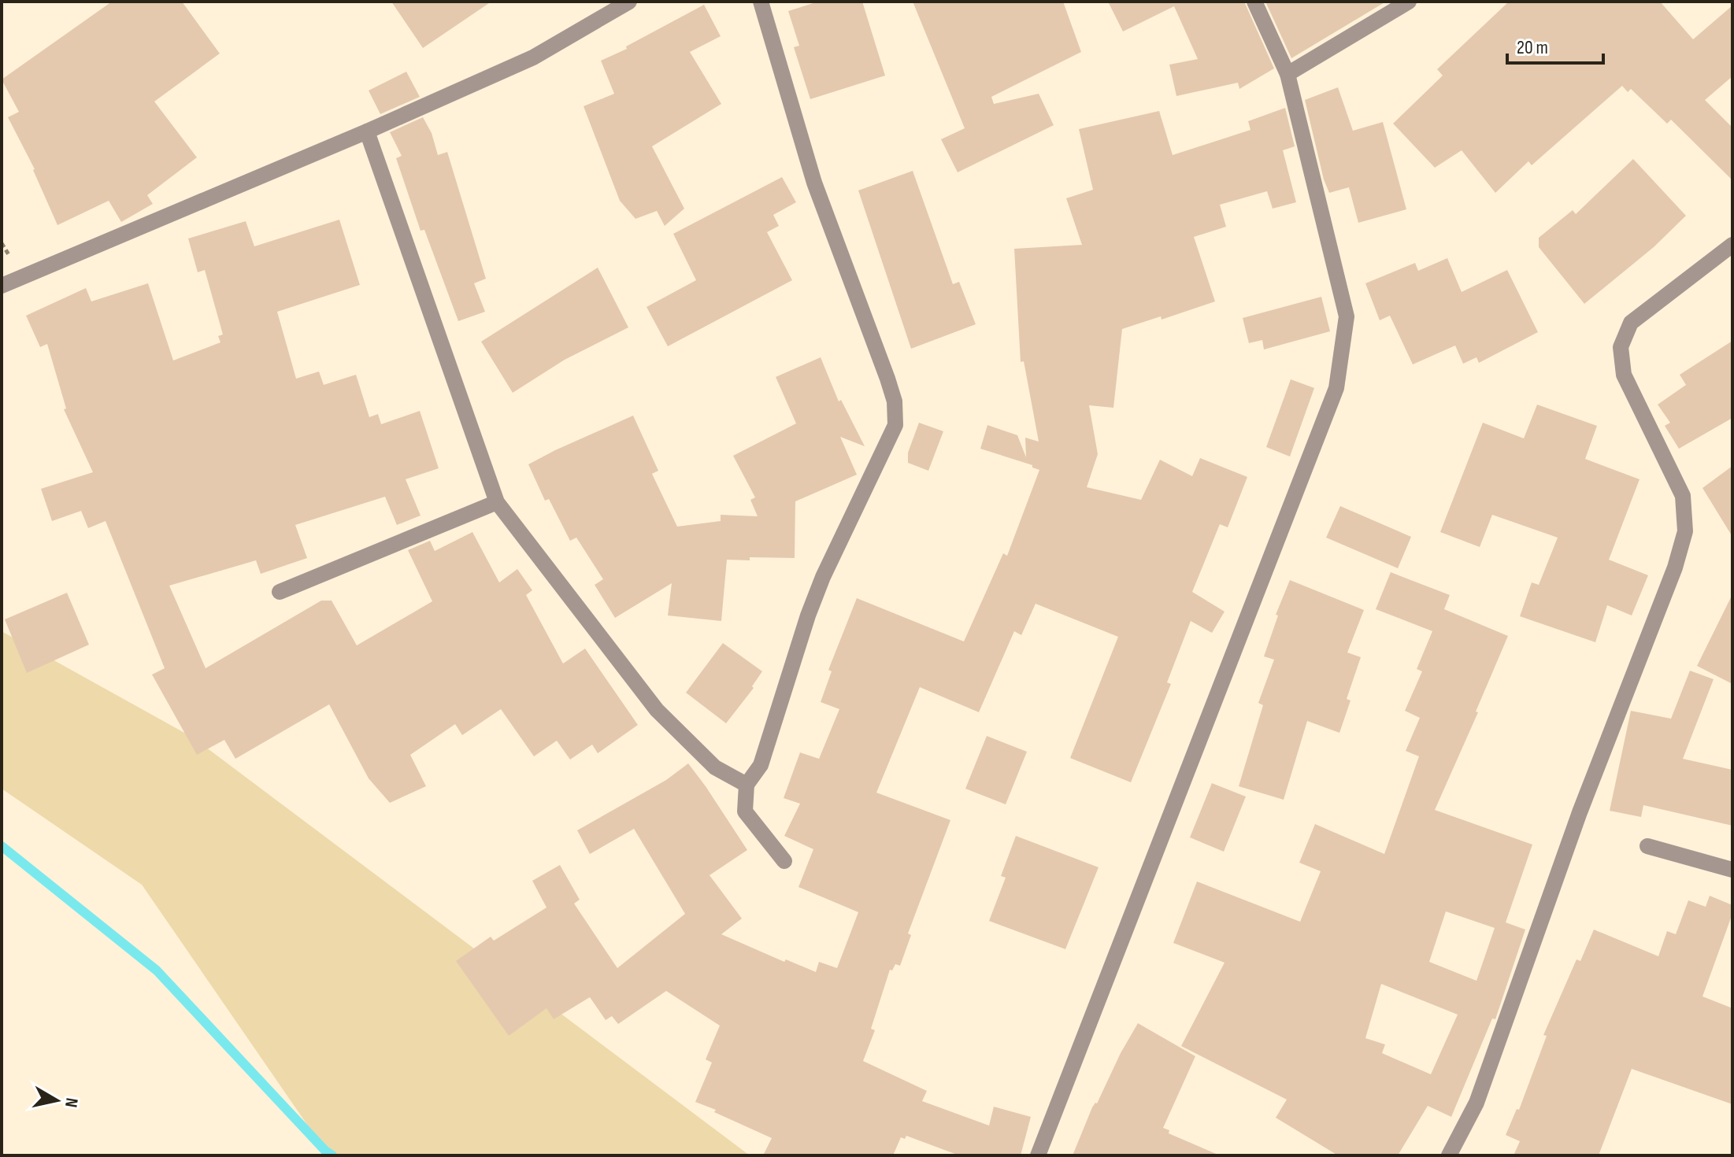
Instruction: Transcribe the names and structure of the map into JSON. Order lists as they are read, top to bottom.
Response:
{
  "scale_bar": "20 m",
  "north": "right"
}
